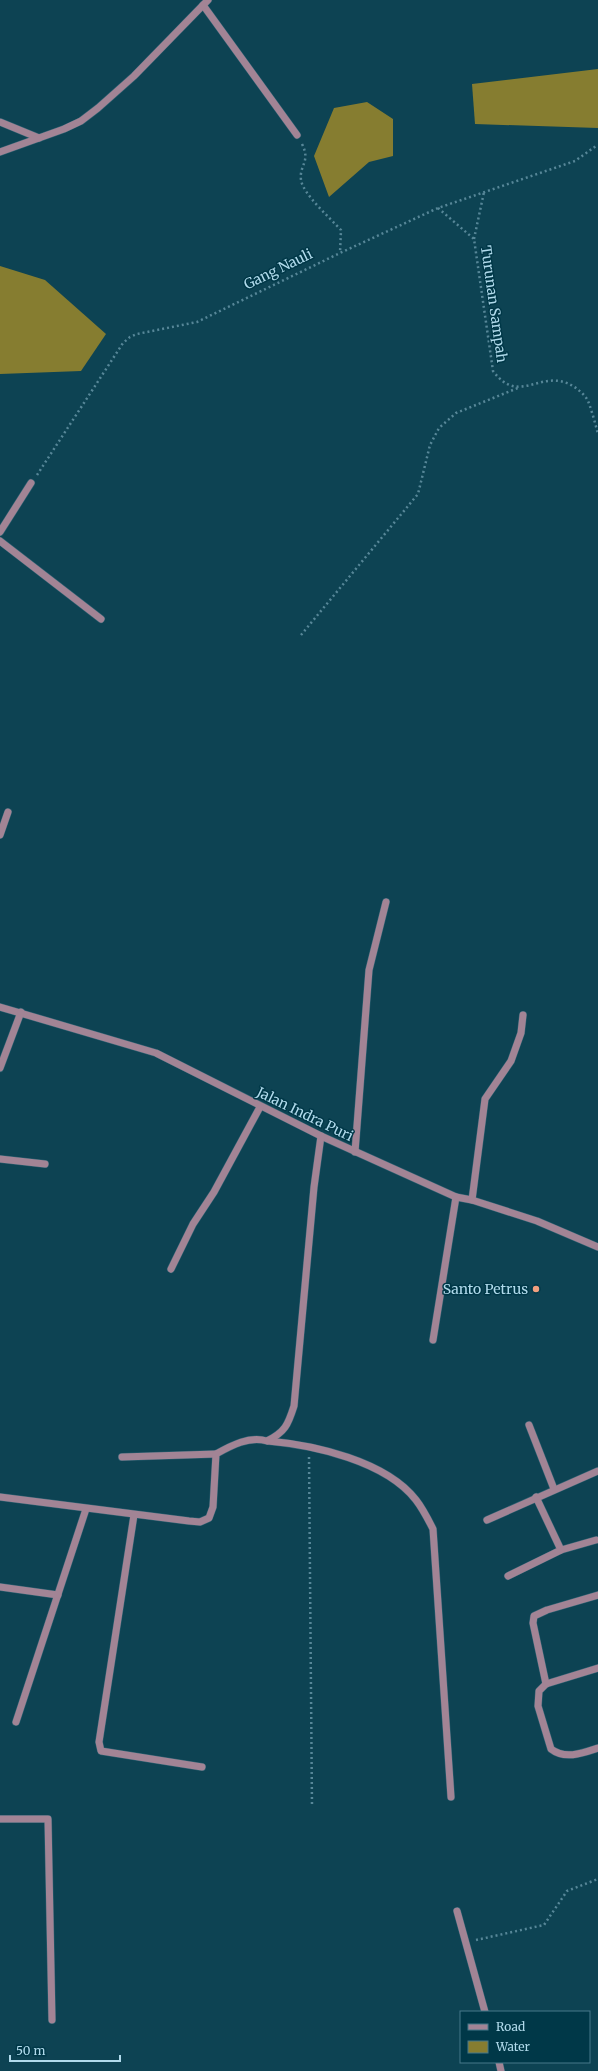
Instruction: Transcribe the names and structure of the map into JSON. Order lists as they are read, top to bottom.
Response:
{
  "streets": {
    "street": ["Jalan Indra Puri"],
    "path": ["Gang Nauli", "Turunan Sampah"]
  },
  "crossings": [
    ["Gang Nauli", "Turunan Sampah"]
  ],
  "places": ["Santo Petrus"],
  "legend": ["Road", "Water"],
  "scale_bar": "50 m"
}
